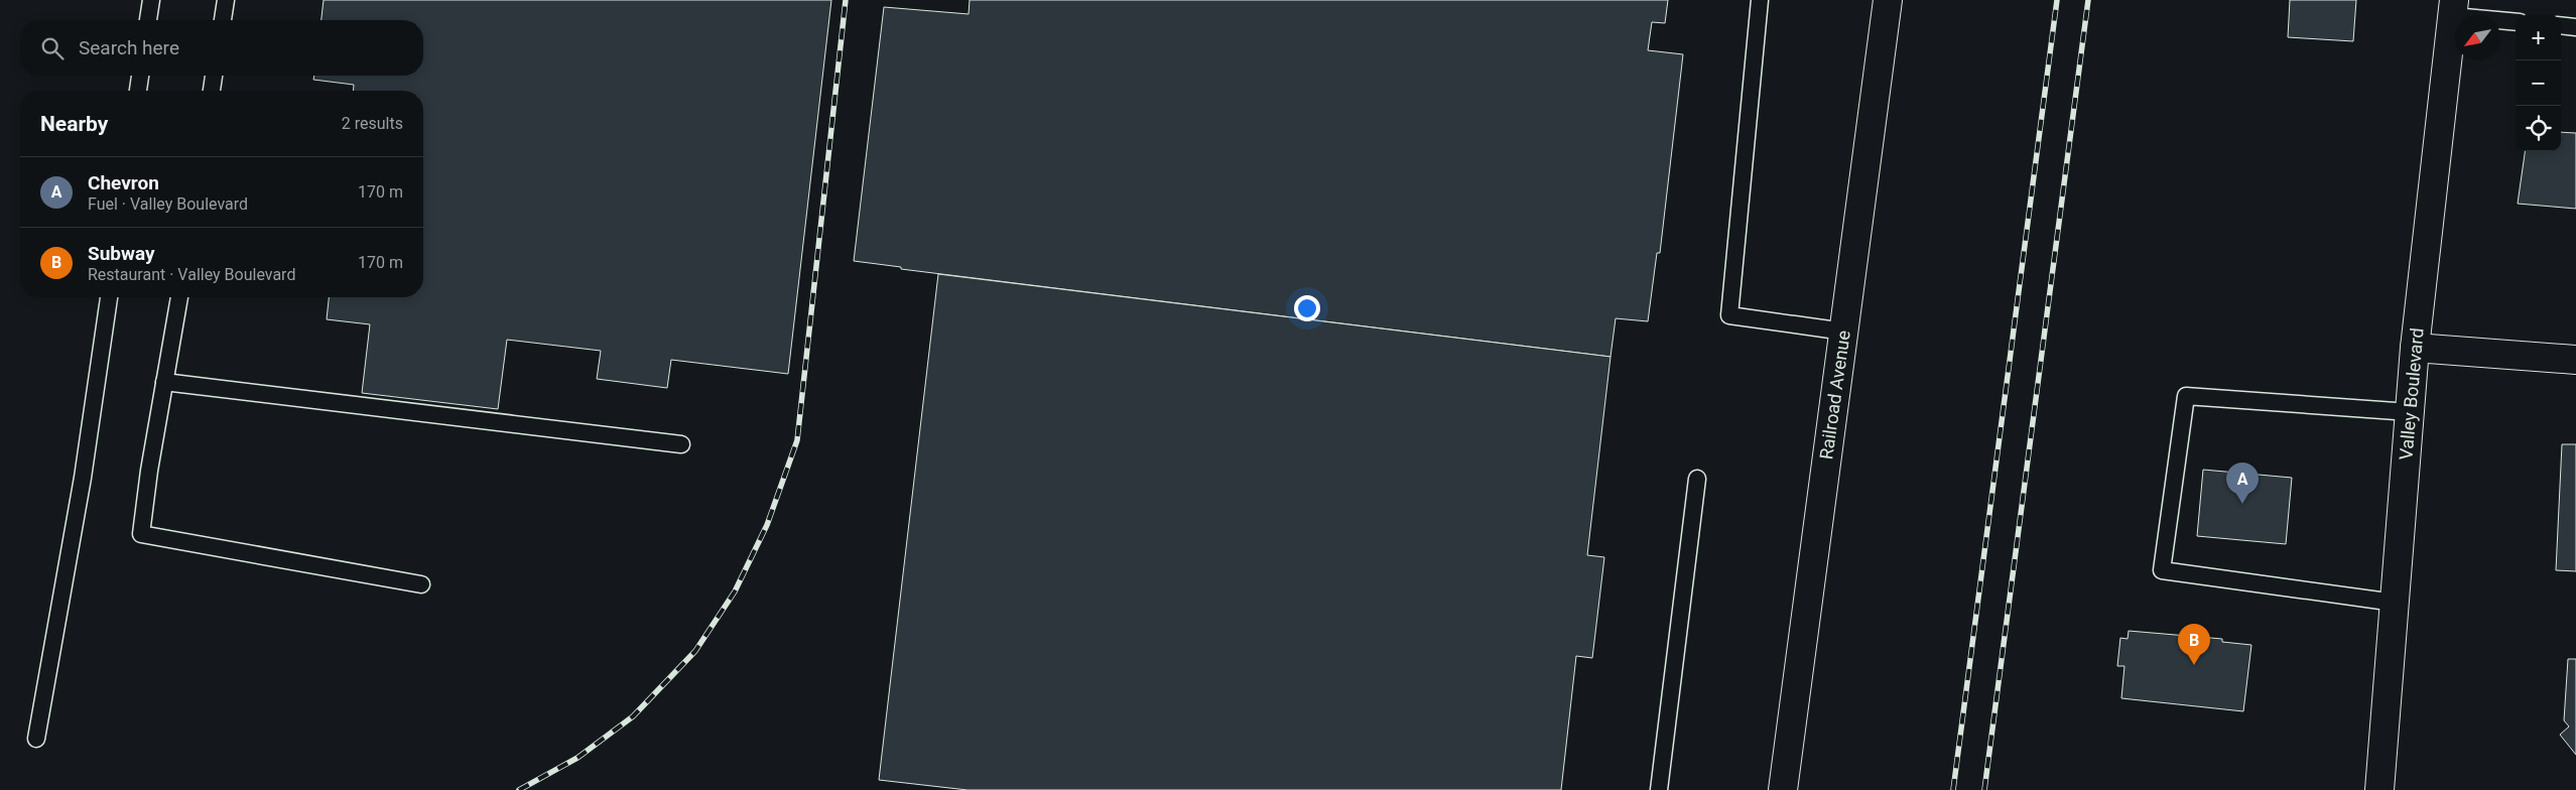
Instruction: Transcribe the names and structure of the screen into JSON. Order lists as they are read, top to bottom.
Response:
{
  "streets": {
    "street": ["Valley Boulevard", "Railroad Avenue"]
  },
  "north": "bottom left",
  "page": {
    "map_buttons": ["+", "−"],
    "search": "Search here",
    "heading": ["Nearby", "2 results"],
    "list": [
      {
        "mark": "A",
        "name": "Chevron",
        "note": "Fuel · Valley Boulevard",
        "value": "170 m"
      },
      {
        "mark": "B",
        "name": "Subway",
        "note": "Restaurant · Valley Boulevard",
        "value": "170 m"
      }
    ],
    "pins": ["A", "B"]
  }
}
